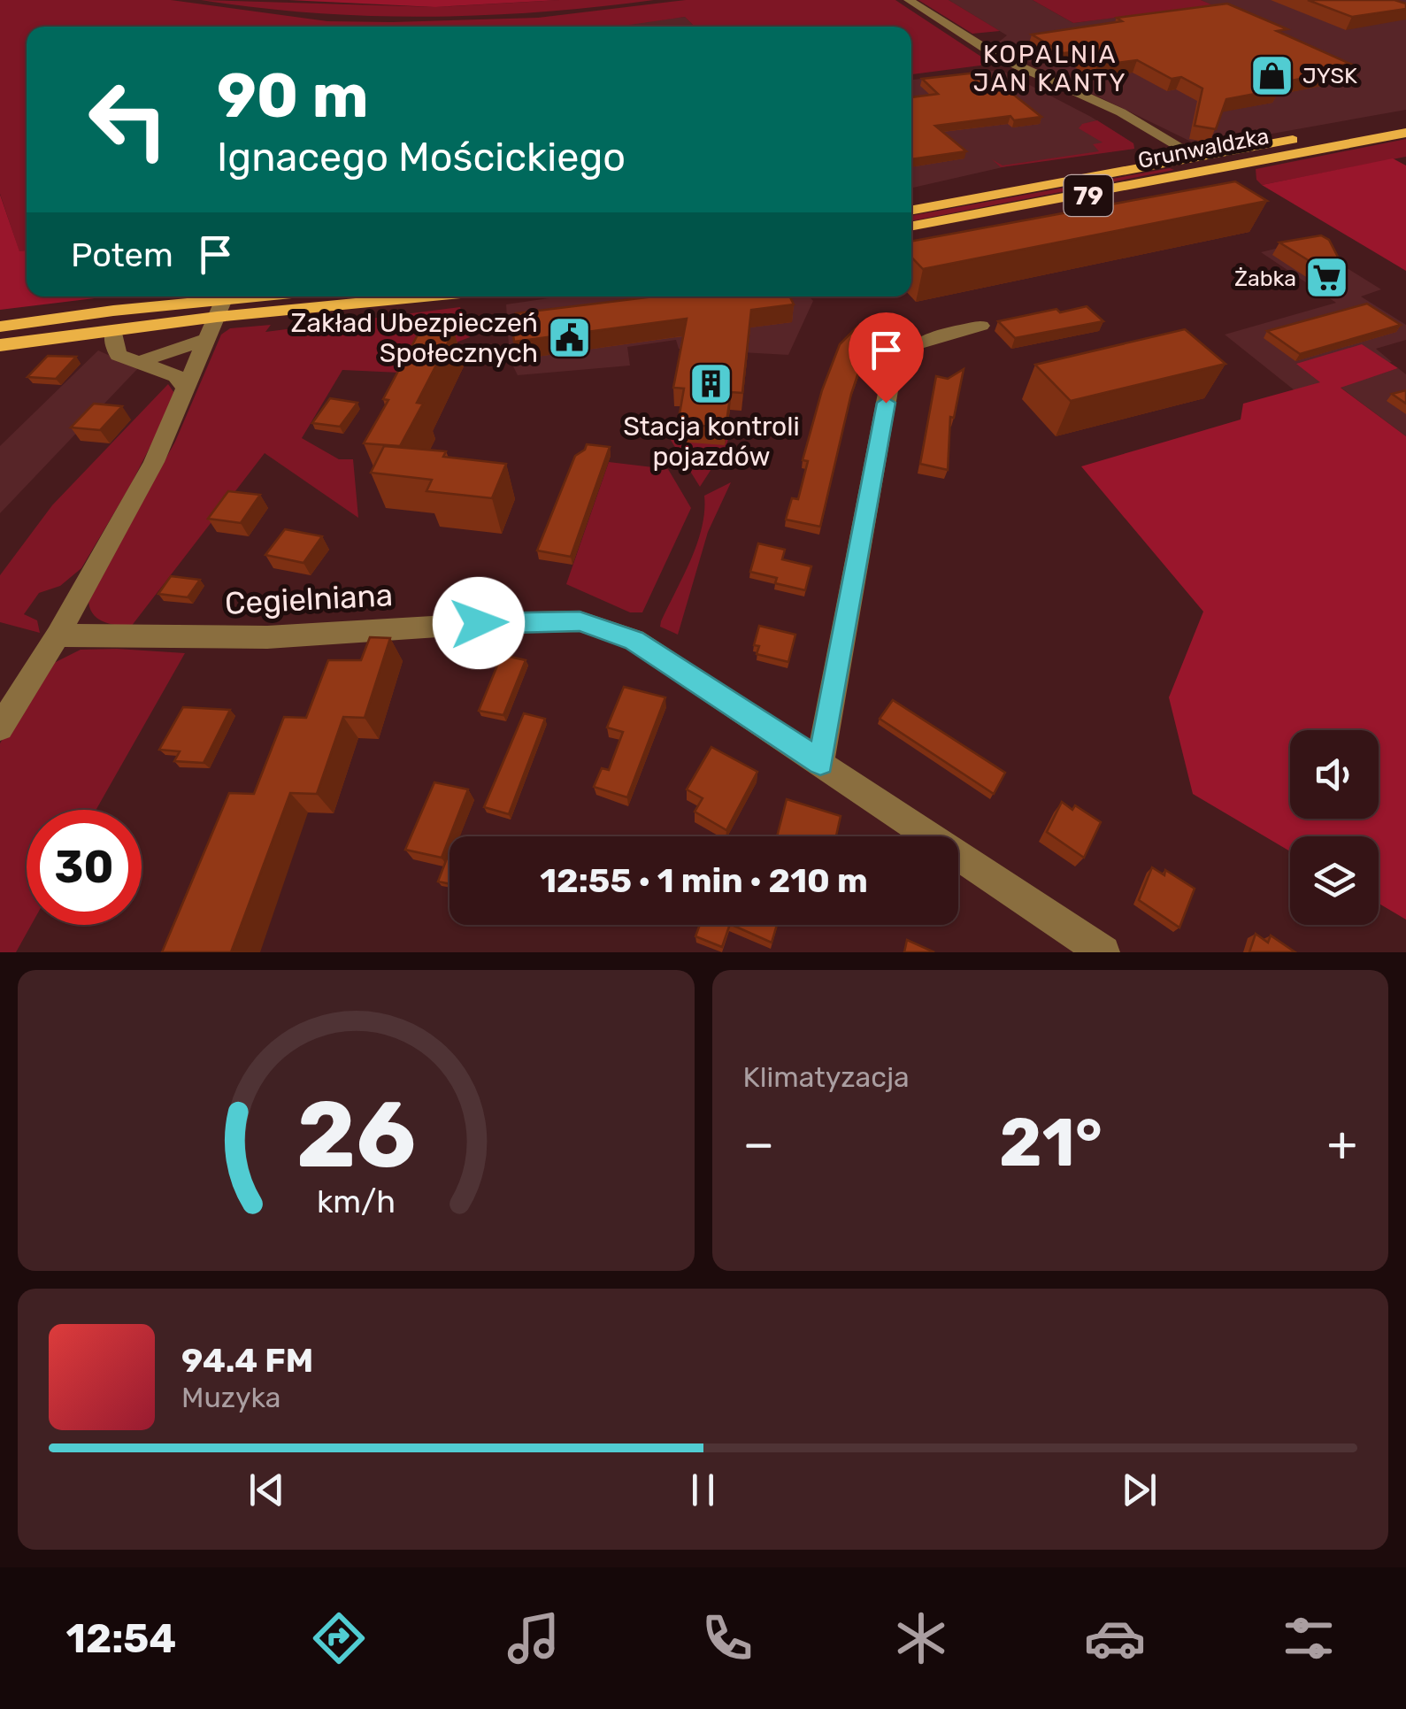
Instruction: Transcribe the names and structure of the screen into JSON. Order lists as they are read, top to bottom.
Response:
{
  "streets": {
    "main road": ["Grunwaldzka", "79"],
    "street": ["Cegielniana"]
  },
  "districts": ["KOPALNIA JAN KANTY"],
  "places": {
    "shop": ["JYSK"],
    "supermarket": ["Żabka"],
    "public building": ["Zakład Ubezpieczeń Społecznych"],
    "building": ["Stacja kontroli pojazdów"]
  },
  "page": {
    "turn": ["90 m", "Ignacego Mościckiego"],
    "then": "Potem",
    "limit": "30",
    "trip": "12:55 · 1 min · 210 m",
    "tile": "Klimatyzacja",
    "heat": ["−", "21°", "+"],
    "song": ["94.4 FM", "Muzyka"],
    "tabs": "12:54",
    "gauge": ["26", "km/h"]
  }
}
